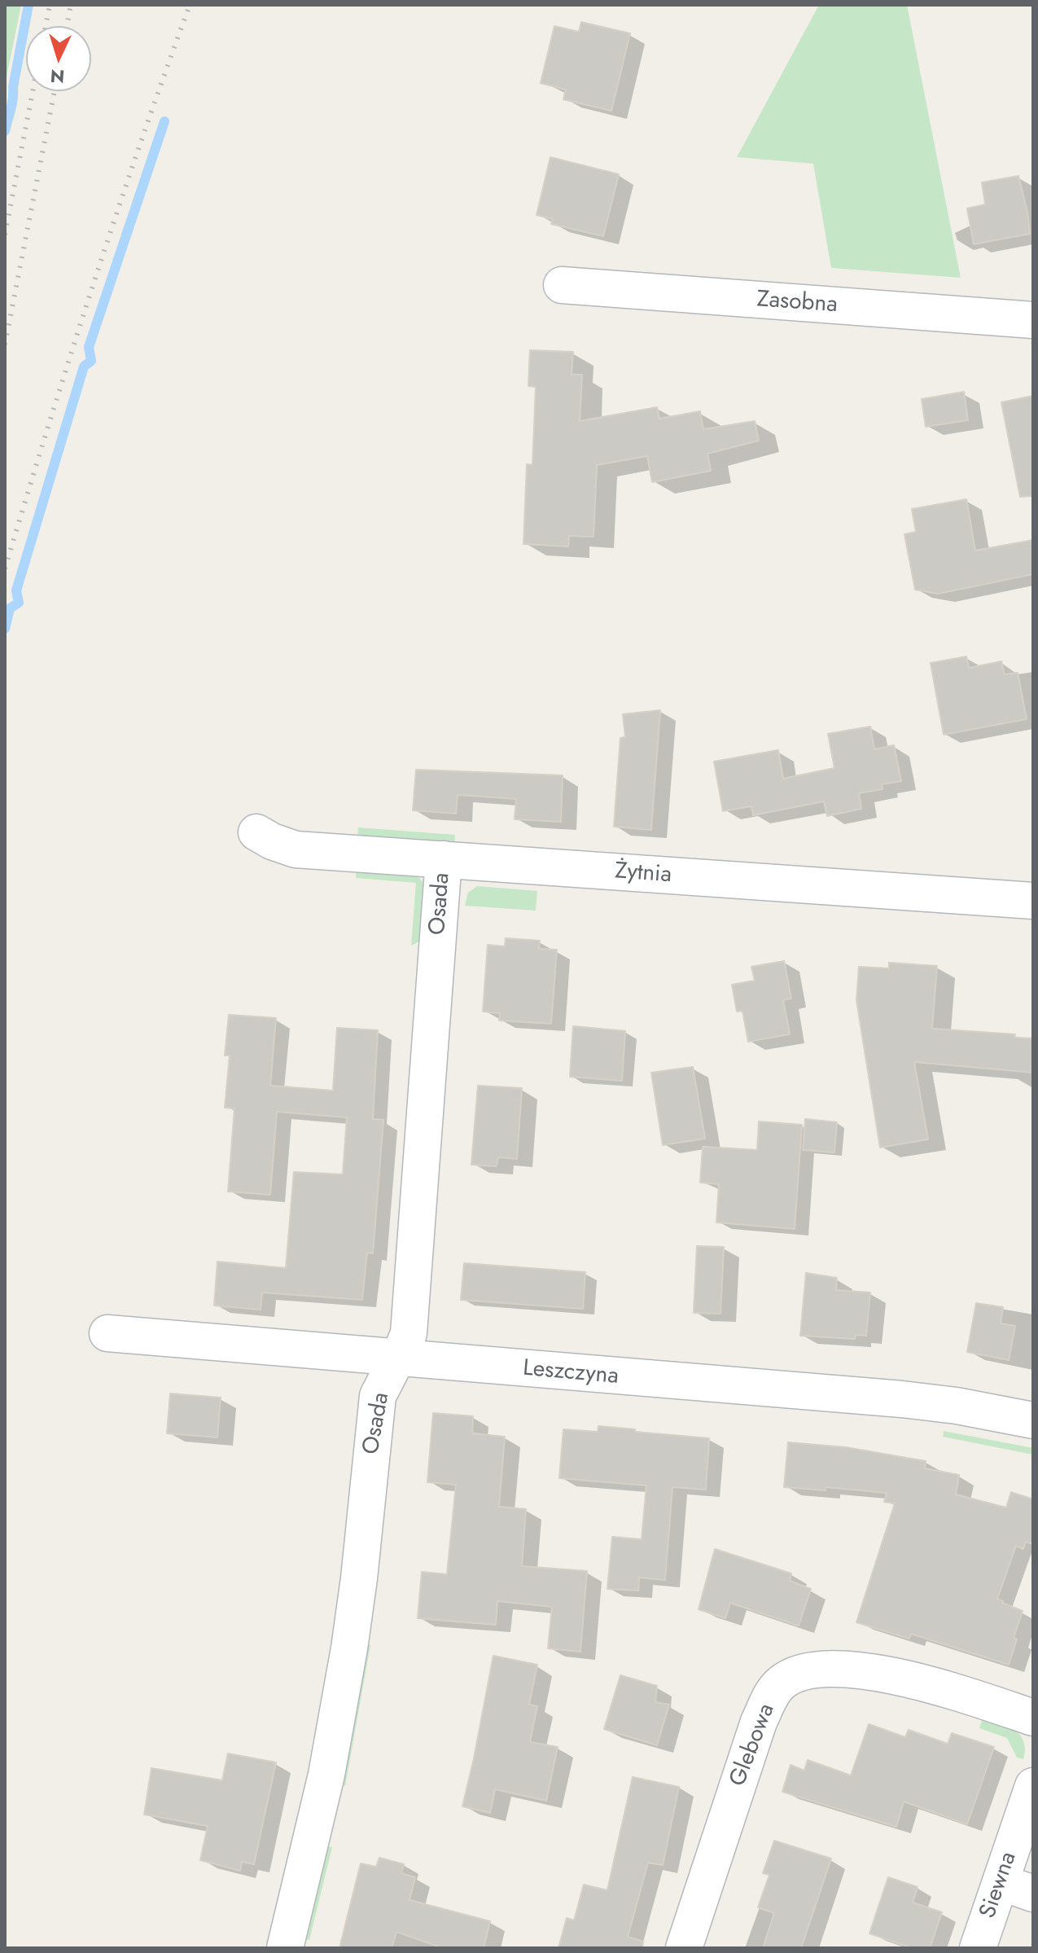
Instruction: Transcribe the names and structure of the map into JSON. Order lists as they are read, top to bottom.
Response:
{
  "streets": {
    "street": [
      "Zasobna",
      "Żytnia",
      "Osada",
      "Leszczyna",
      "Glebowa",
      "Siewna"
    ]
  },
  "crossings": [
    ["Żytnia", "Osada"],
    ["Osada", "Leszczyna"]
  ],
  "north": "bottom"
}
